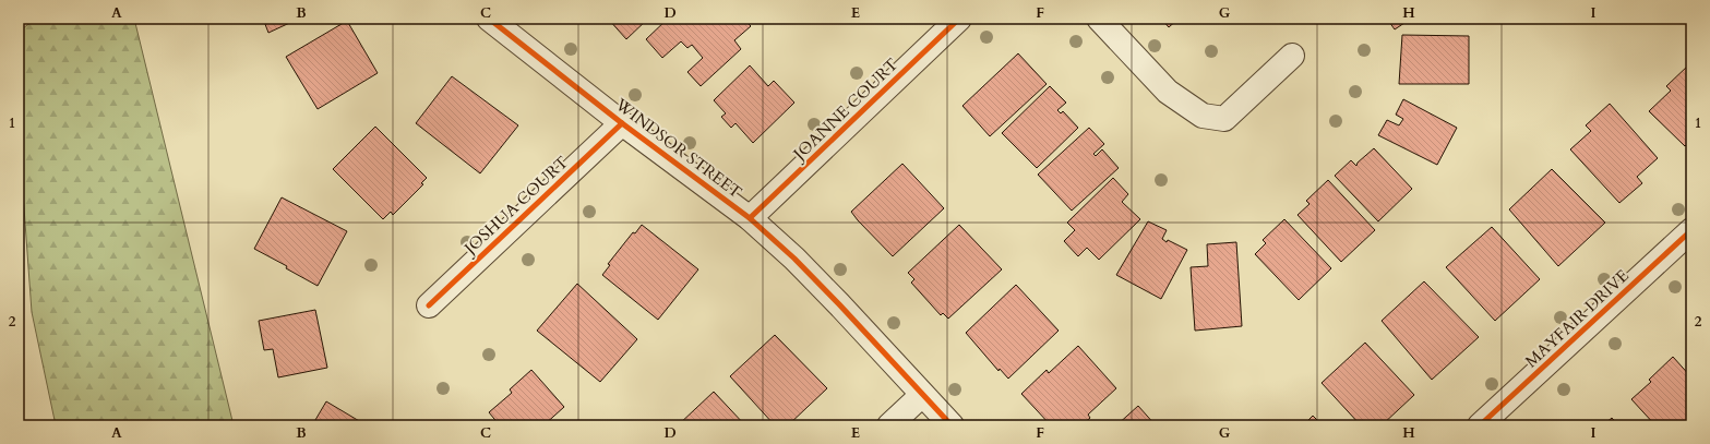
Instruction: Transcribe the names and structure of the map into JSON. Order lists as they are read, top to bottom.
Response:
{
  "streets": {
    "street": [
      "JOANNE COURT",
      "WINDSOR STREET",
      "JOSHUA COURT",
      "MAYFAIR DRIVE"
    ]
  },
  "crossings": [
    ["JOANNE COURT", "WINDSOR STREET"],
    ["WINDSOR STREET", "JOSHUA COURT"]
  ],
  "grid": {
    "columns": [
      "A",
      "B",
      "C",
      "D",
      "E",
      "F",
      "G",
      "H",
      "I"
    ],
    "rows": ["1", "2"]
  }
}
